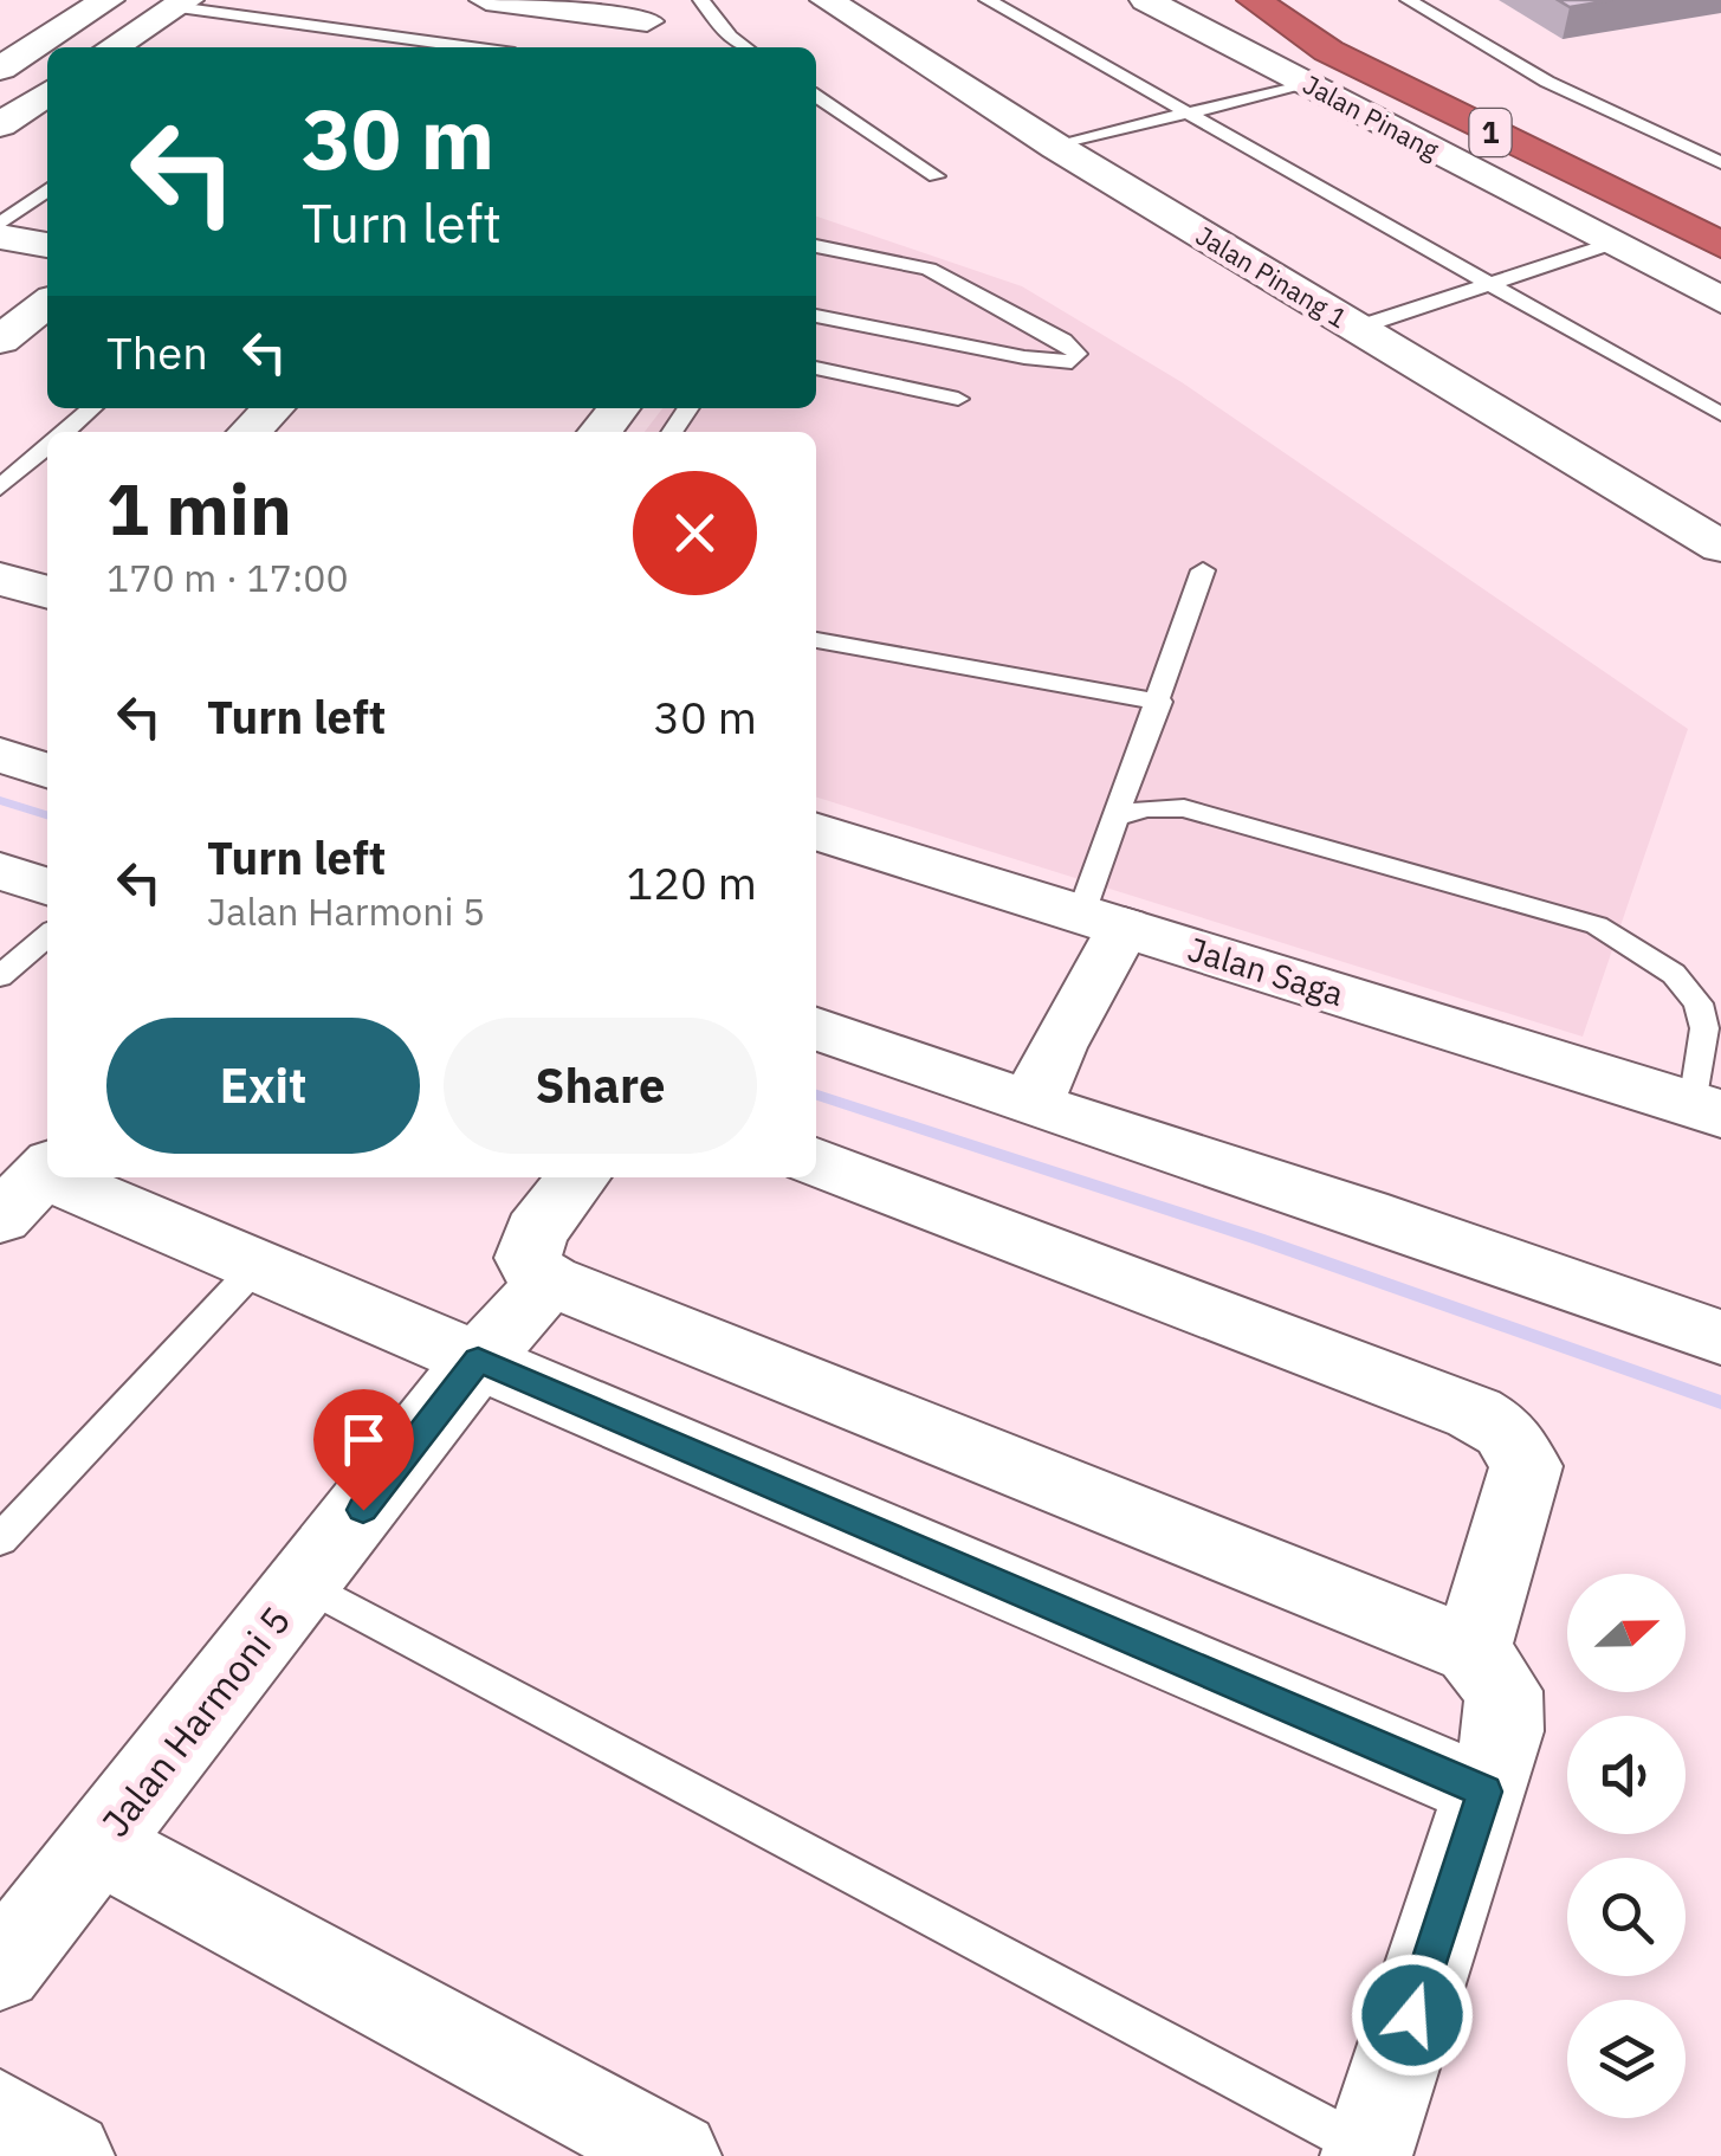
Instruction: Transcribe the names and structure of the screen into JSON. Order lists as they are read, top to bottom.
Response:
{
  "streets": {
    "highway": ["1"],
    "street": [
      "Jalan Pinang",
      "Jalan Pinang 1",
      "Jalan Saga",
      "Jalan Harmoni 5"
    ]
  },
  "north": "right",
  "page": {
    "turn": ["30 m", "Turn left"],
    "then": "Then",
    "heading": ["1 min", "170 m · 17:00"],
    "list": [
      {
        "name": "Turn left",
        "value": "30 m"
      },
      {
        "name": "Turn left",
        "note": "Jalan Harmoni 5",
        "value": "120 m"
      }
    ],
    "buttons": ["Exit", "Share"]
  }
}
